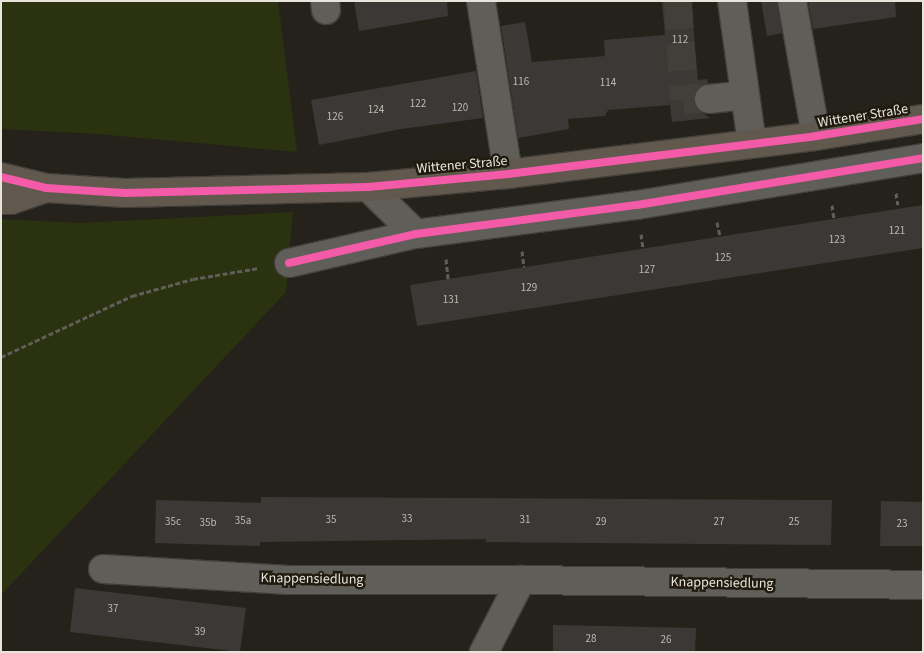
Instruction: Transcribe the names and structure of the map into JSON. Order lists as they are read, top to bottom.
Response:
{
  "streets": {
    "main road": ["Wittener Straße"],
    "street": ["Knappensiedlung"]
  },
  "house_numbers": [
    "112",
    "116",
    "114",
    "122",
    "120",
    "124",
    "126",
    "121",
    "123",
    "125",
    "127",
    "129",
    "131",
    "33",
    "35",
    "31",
    "35a",
    "35c",
    "29",
    "27",
    "25",
    "35b",
    "23",
    "37",
    "39",
    "28",
    "26"
  ]
}
